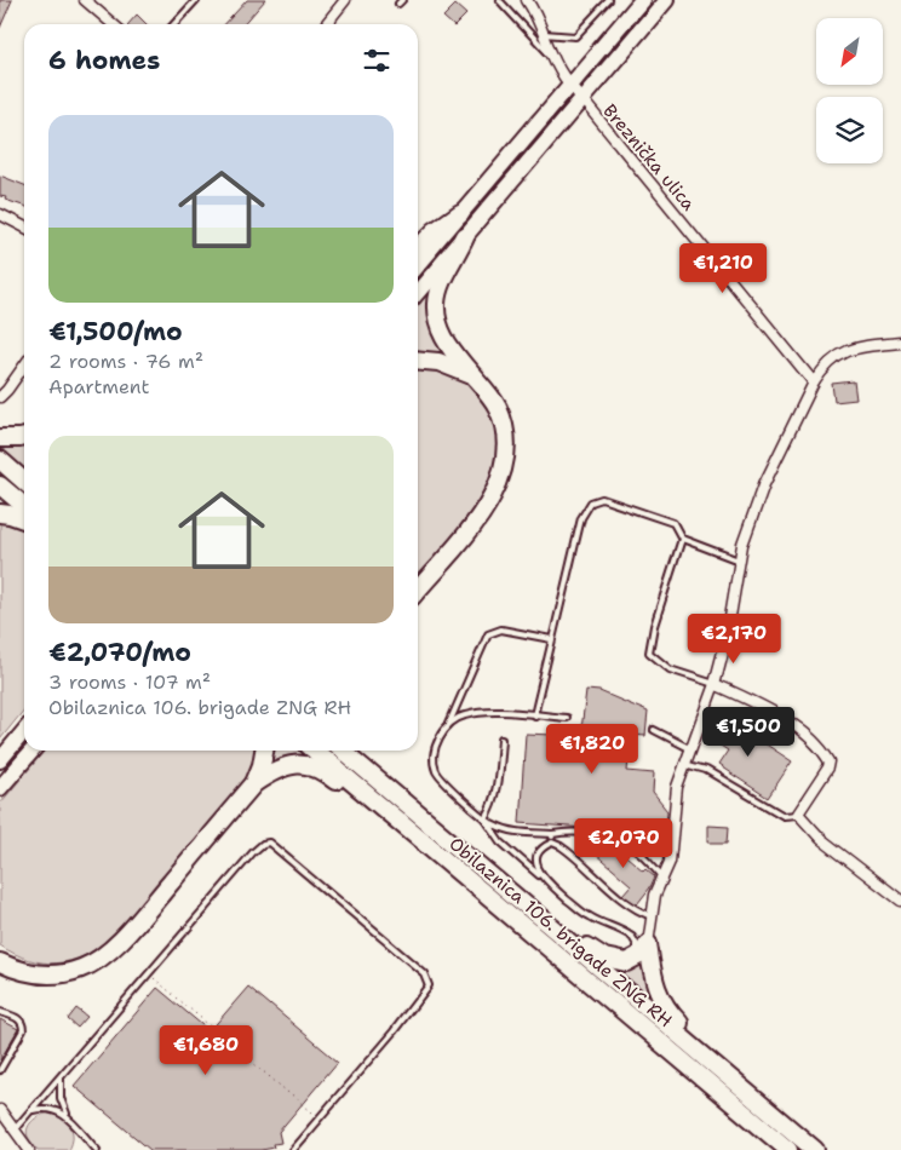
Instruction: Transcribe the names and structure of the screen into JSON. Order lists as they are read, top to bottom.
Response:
{
  "streets": {
    "highway": ["Obilaznica 106. brigade ZNG RH"],
    "street": ["Breznička ulica"]
  },
  "north": "bottom left",
  "page": {
    "heading": "6 homes",
    "list": [
      {
        "name": "€1,500/mo",
        "note": "2 rooms · 76 m² · Apartment"
      },
      {
        "name": "€2,070/mo",
        "note": "3 rooms · 107 m² · Obilaznica 106. brigade ZNG RH"
      }
    ],
    "price": [
      "€1,210",
      "€2,170",
      "€1,500",
      "€1,820",
      "€2,070",
      "€1,680"
    ]
  }
}
